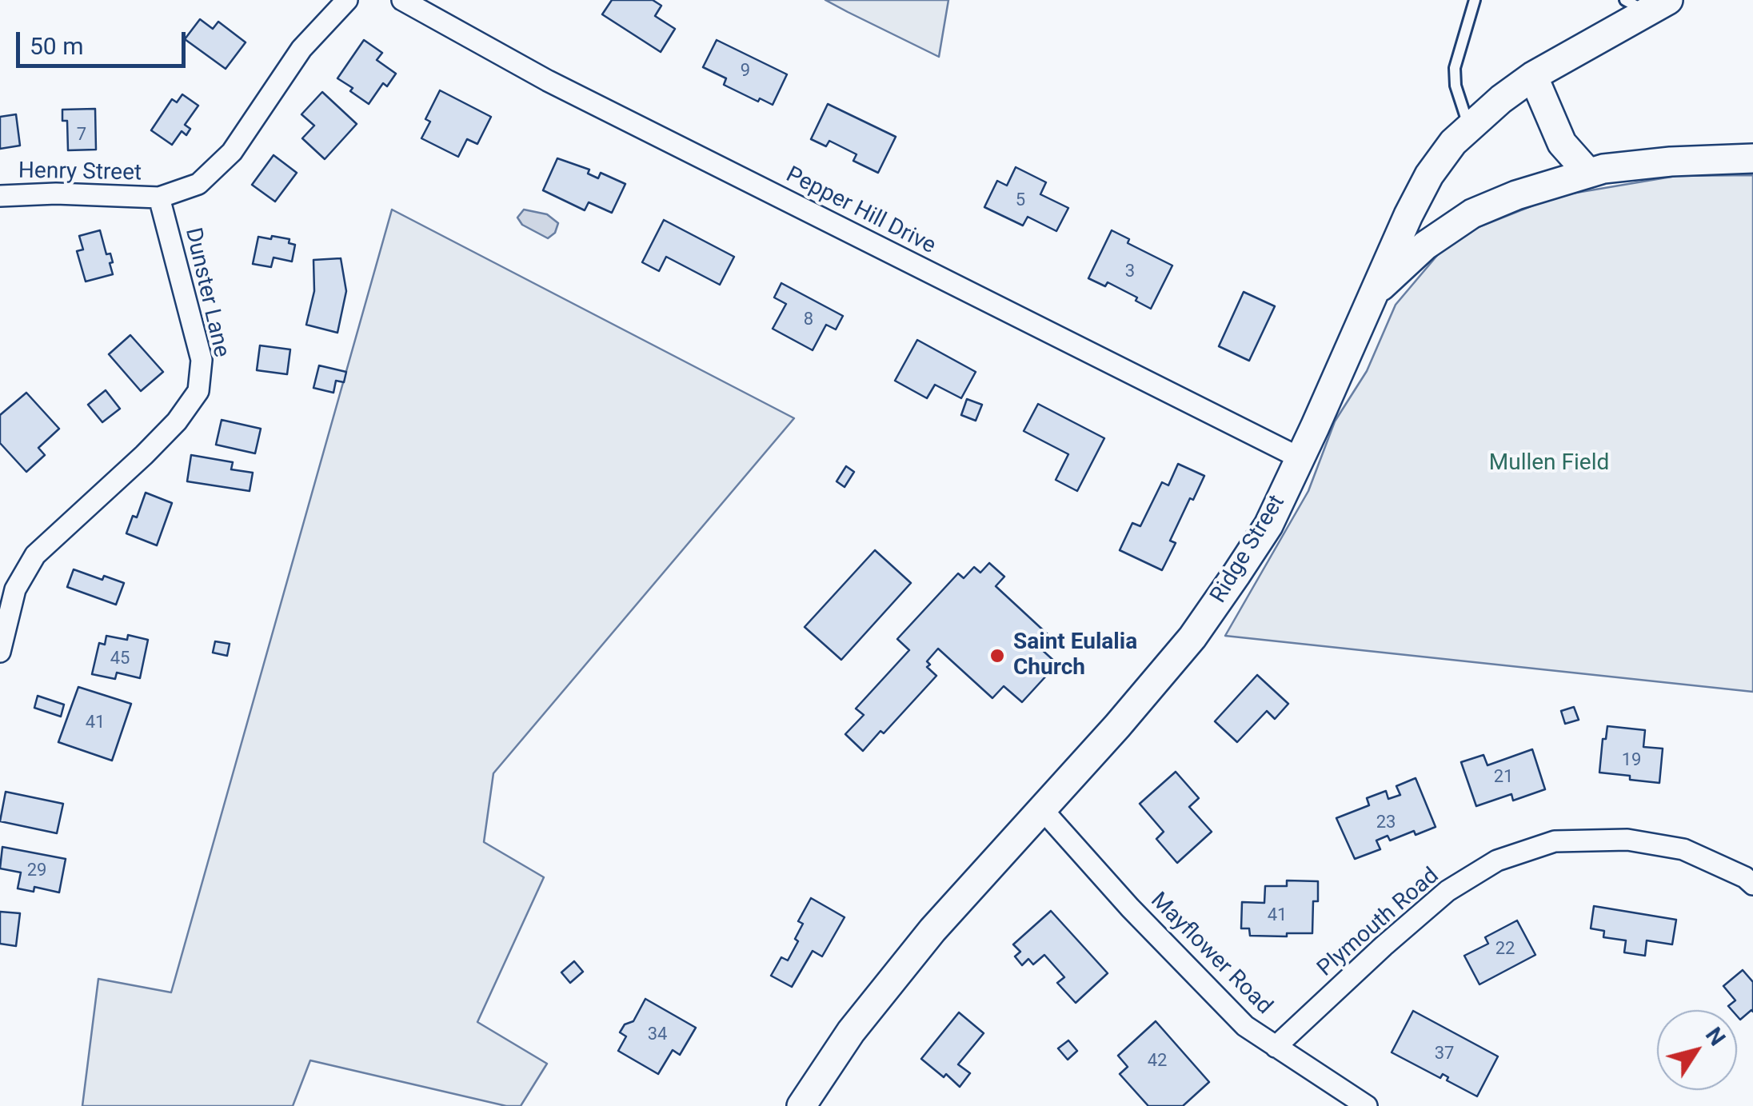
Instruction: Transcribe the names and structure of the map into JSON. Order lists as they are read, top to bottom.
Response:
{
  "streets": {
    "main road": ["Ridge Street"],
    "street": [
      "Henry Street",
      "Pepper Hill Drive",
      "Dunster Lane",
      "Plymouth Road",
      "Mayflower Road"
    ]
  },
  "crossings": [
    ["Henry Street", "Dunster Lane"],
    ["Pepper Hill Drive", "Ridge Street"],
    ["Ridge Street", "Mayflower Road"],
    ["Plymouth Road", "Mayflower Road"]
  ],
  "parks": ["Mullen Field"],
  "places": ["Saint Eulalia Church"],
  "house_numbers": [
    "9",
    "7",
    "5",
    "3",
    "8",
    "45",
    "41",
    "19",
    "21",
    "23",
    "29",
    "41",
    "22",
    "34",
    "37",
    "42"
  ],
  "scale_bar": "50 m",
  "north": "top right"
}
